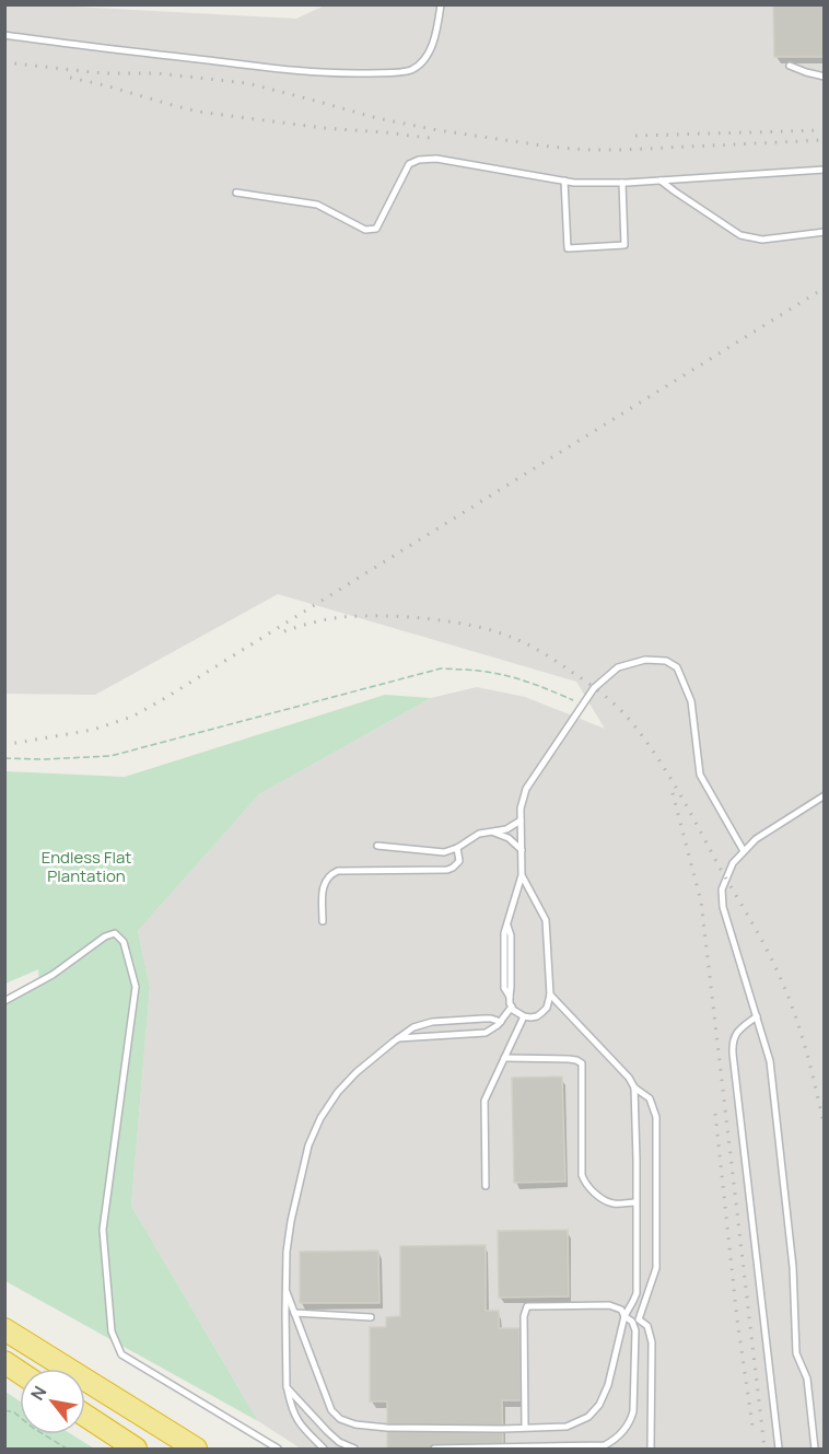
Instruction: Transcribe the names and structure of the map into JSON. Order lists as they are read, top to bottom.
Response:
{
  "parks": ["Endless Flat Plantation"],
  "north": "top left"
}
